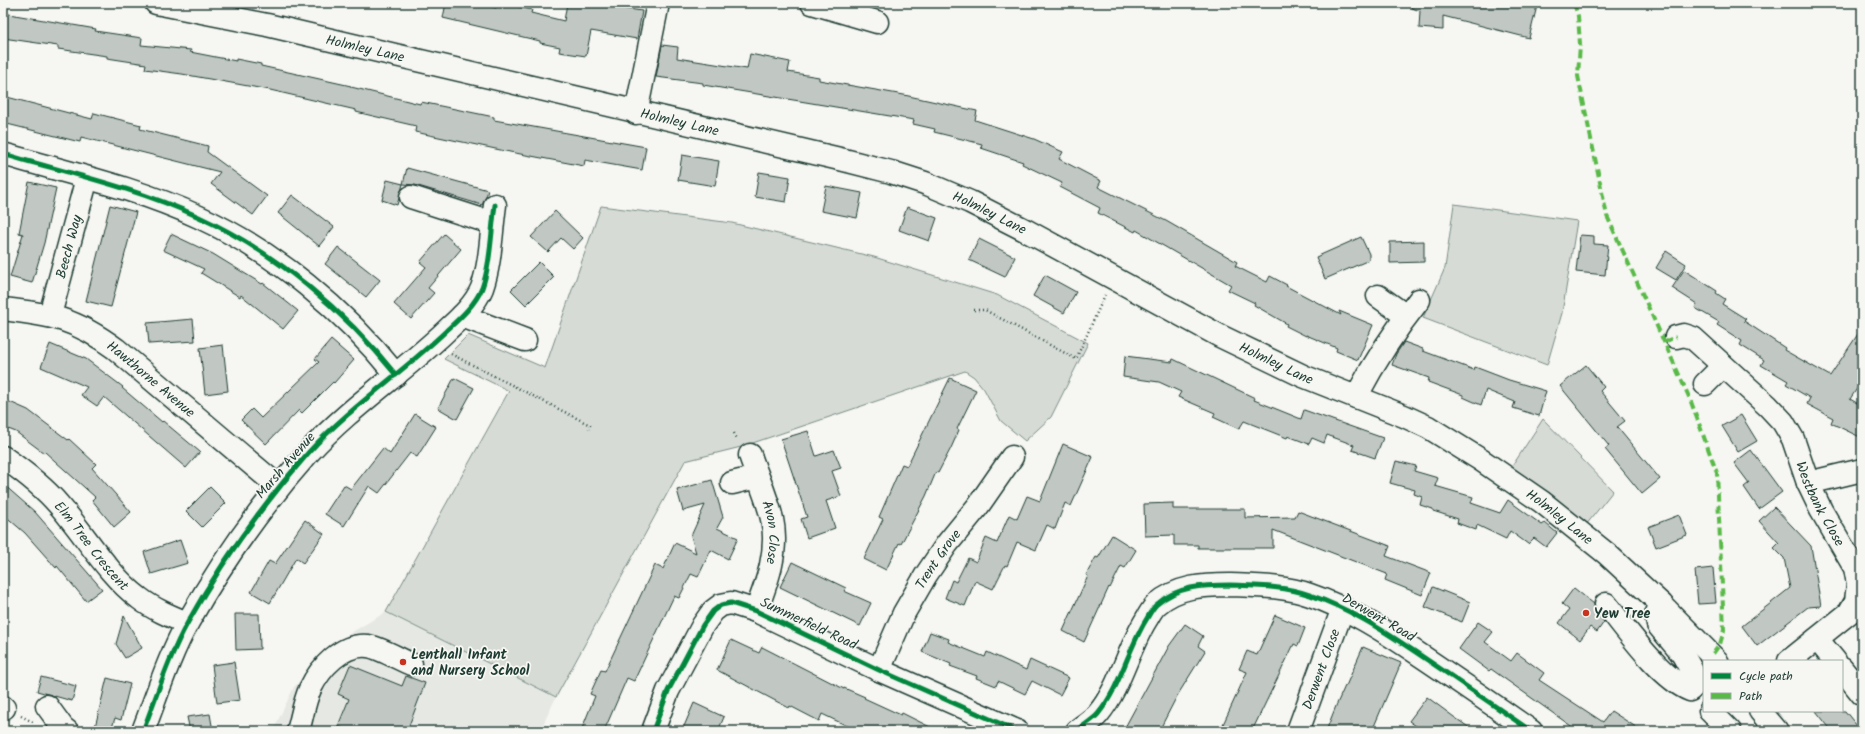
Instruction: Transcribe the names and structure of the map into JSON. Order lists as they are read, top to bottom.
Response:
{
  "streets": {
    "street": [
      "Holmley Lane",
      "Beech Way",
      "Hawthorne Avenue",
      "Marsh Avenue",
      "Westbank Close",
      "Avon Close",
      "Elm Tree Crescent",
      "Trent Grove",
      "Derwent Road",
      "Summerfield Road",
      "Derwent Close"
    ]
  },
  "crossings": [
    ["Beech Way", "Hawthorne Avenue"],
    ["Hawthorne Avenue", "Marsh Avenue"],
    ["Marsh Avenue", "Elm Tree Crescent"],
    ["Avon Close", "Summerfield Road"],
    ["Trent Grove", "Summerfield Road"],
    ["Derwent Road", "Derwent Close"]
  ],
  "places": ["Yew Tree", "Lenthall Infant and Nursery School"],
  "legend": ["Cycle path", "Path"]
}
